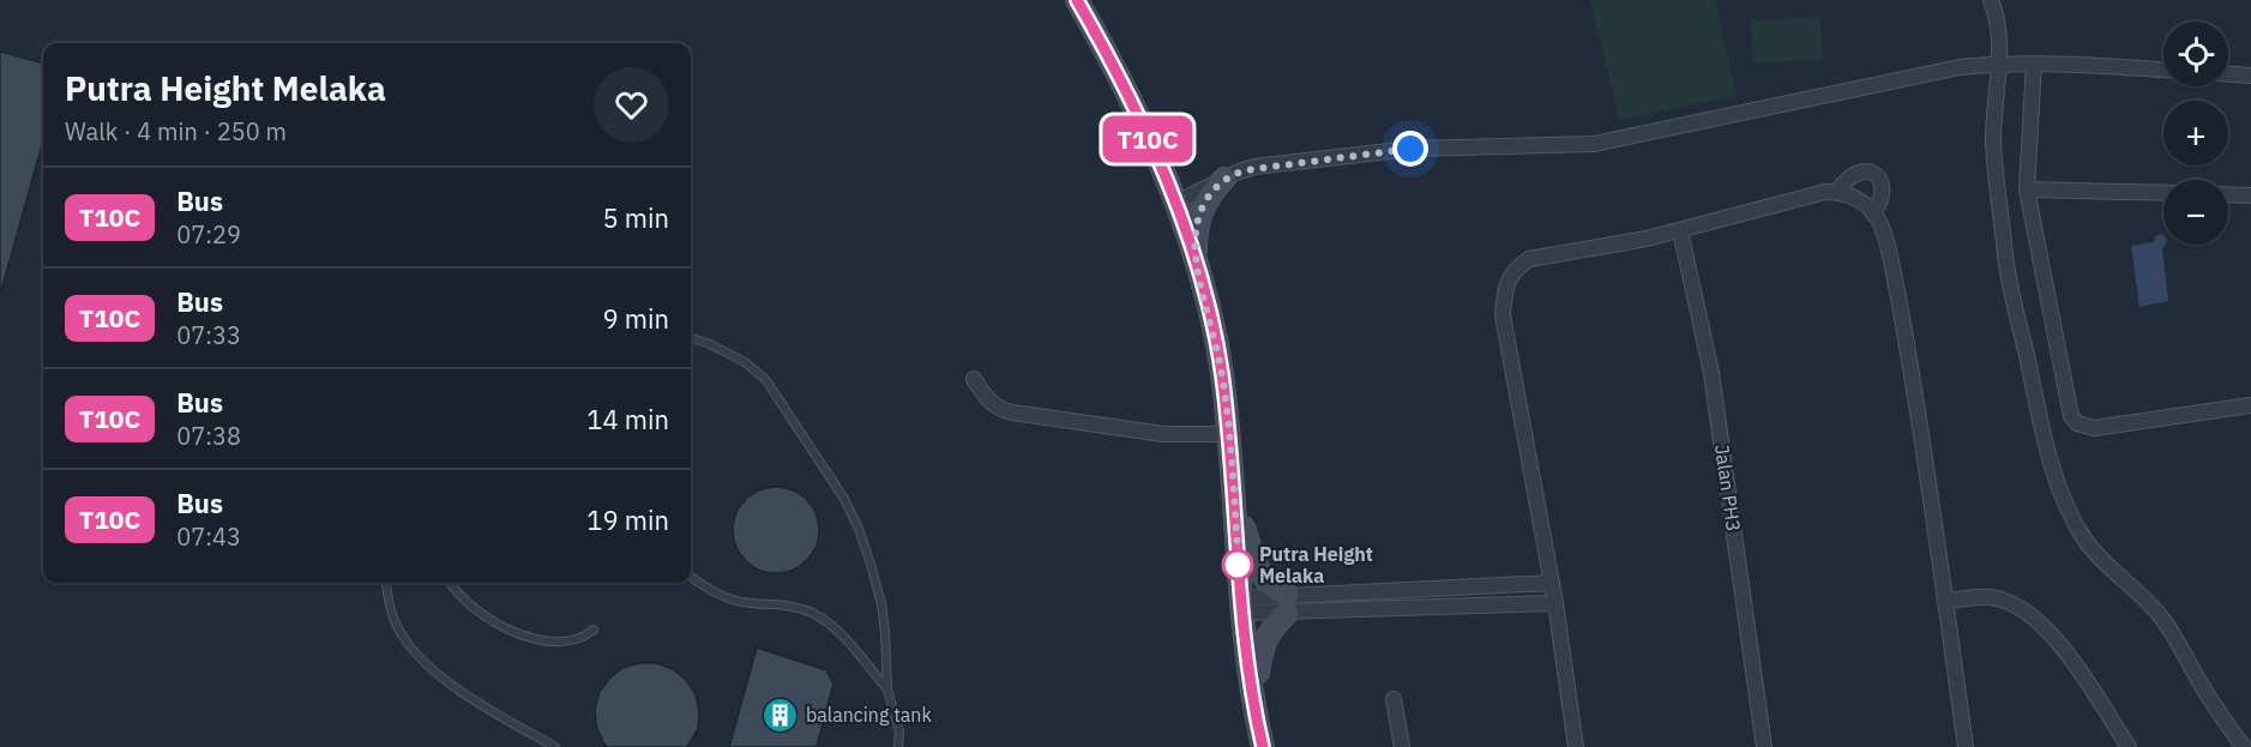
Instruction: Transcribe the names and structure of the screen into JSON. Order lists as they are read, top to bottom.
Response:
{
  "streets": {
    "street": ["Jalan PH3"]
  },
  "places": {
    "other": ["Putra Height Melaka"],
    "building": ["balancing tank"]
  },
  "lines": ["bus line T10C"],
  "page": {
    "on_map": "T10C",
    "map_buttons": ["+", "−"],
    "heading": ["Putra Height Melaka", "Walk · 4 min · 250 m"],
    "list": [
      {
        "mark": "T10C",
        "name": "Bus",
        "note": "07:29",
        "value": "5 min"
      },
      {
        "mark": "T10C",
        "name": "Bus",
        "note": "07:33",
        "value": "9 min"
      },
      {
        "mark": "T10C",
        "name": "Bus",
        "note": "07:38",
        "value": "14 min"
      },
      {
        "mark": "T10C",
        "name": "Bus",
        "note": "07:43",
        "value": "19 min"
      }
    ]
  }
}
